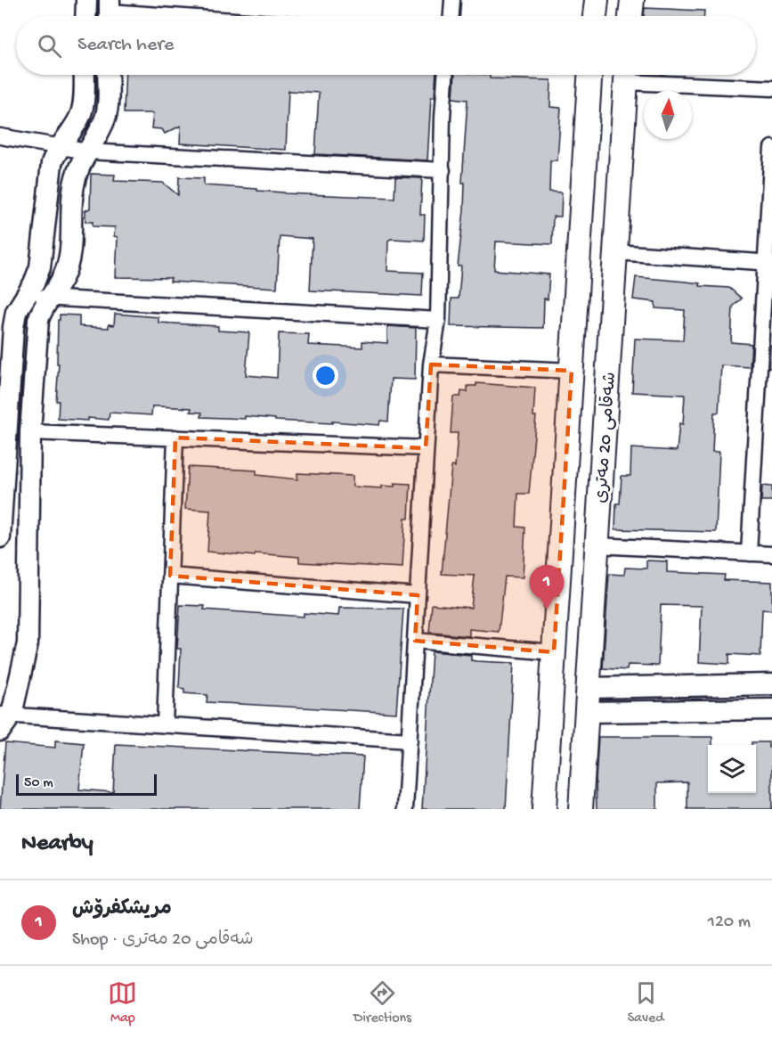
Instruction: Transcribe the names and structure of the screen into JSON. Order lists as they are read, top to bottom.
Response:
{
  "streets": {
    "main road": ["شەقامی 20 مەتری"]
  },
  "scale_bar": "50 m",
  "north": "top",
  "page": {
    "search": "Search here",
    "pins": "1",
    "scale": "50 m",
    "heading": "Nearby",
    "list": [
      {
        "mark": "1",
        "name": "مریشکفرۆش",
        "note": "Shop · شەقامی 20 مەتری",
        "value": "120 m"
      }
    ],
    "nav": ["Map", "Directions", "Saved"]
  }
}
